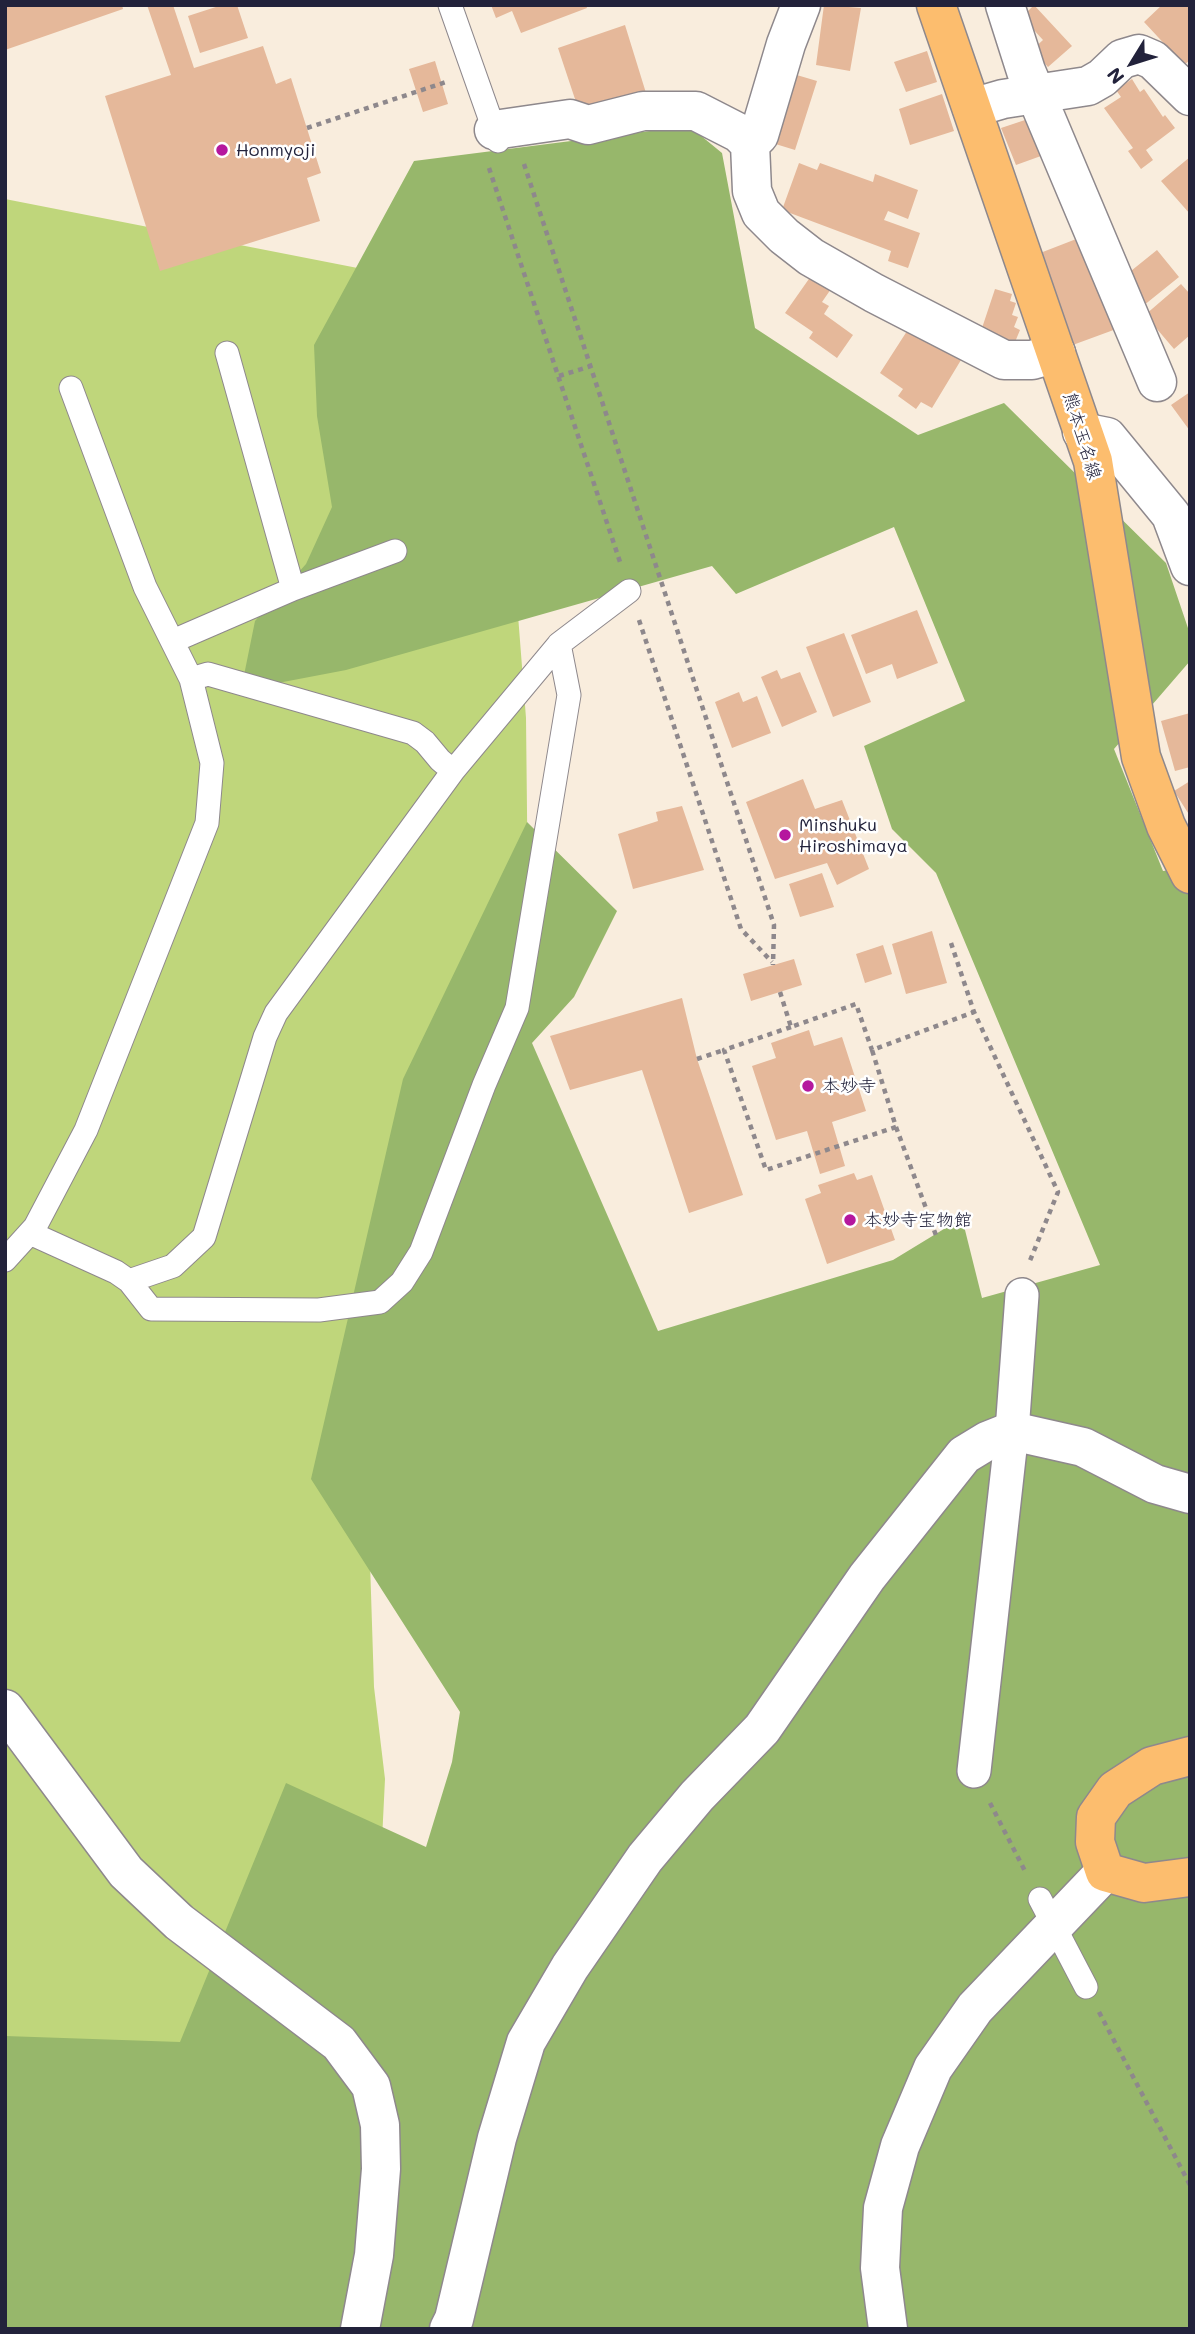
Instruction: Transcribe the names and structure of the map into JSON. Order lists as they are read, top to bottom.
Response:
{
  "streets": {
    "main road": ["熊本玉名線"]
  },
  "places": [
    "Honmyoji",
    "Minshuku Hiroshimaya",
    "本妙寺",
    "本妙寺宝物館"
  ],
  "north": "bottom left"
}
